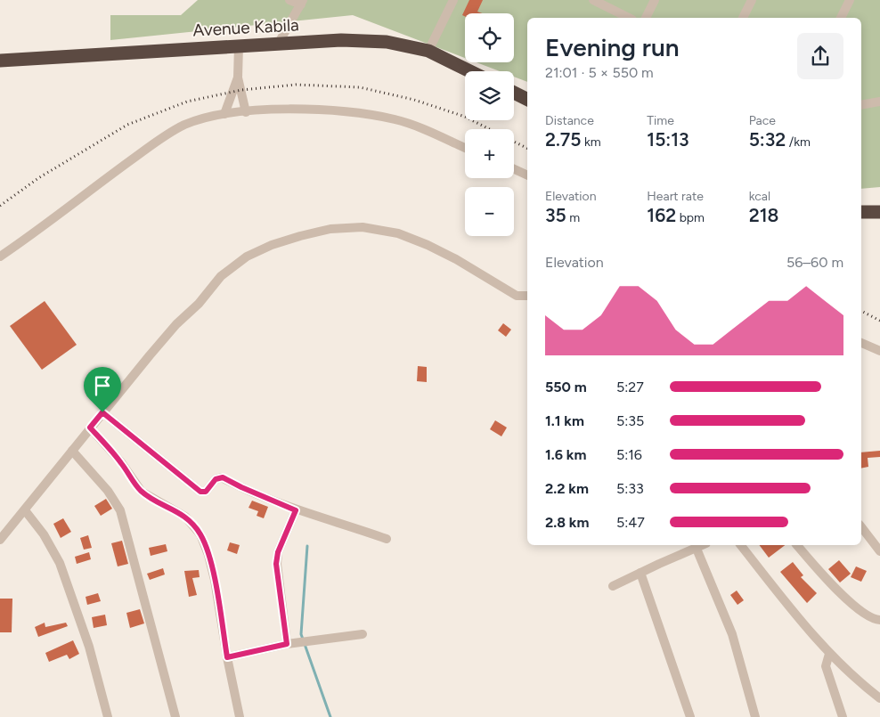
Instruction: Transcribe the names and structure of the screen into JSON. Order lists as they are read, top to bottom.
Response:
{
  "streets": {
    "highway": ["Avenue Kabila"]
  },
  "page": {
    "map_buttons": ["+", "−"],
    "heading": ["Evening run", "21:01 · 5 × 550 m"],
    "stats": [
      ["Distance", "2.75 km"],
      ["Time", "15:13"],
      ["Pace", "5:32 /km"],
      ["Elevation", "35 m"],
      ["Heart rate", "162 bpm"],
      ["kcal", "218"]
    ],
    "chart": ["Elevation", "56–60 m"],
    "list": [
      {
        "name": "550 m",
        "note": "5:27"
      },
      {
        "name": "1.1 km",
        "note": "5:35"
      },
      {
        "name": "1.6 km",
        "note": "5:16"
      },
      {
        "name": "2.2 km",
        "note": "5:33"
      },
      {
        "name": "2.8 km",
        "note": "5:47"
      }
    ]
  }
}
